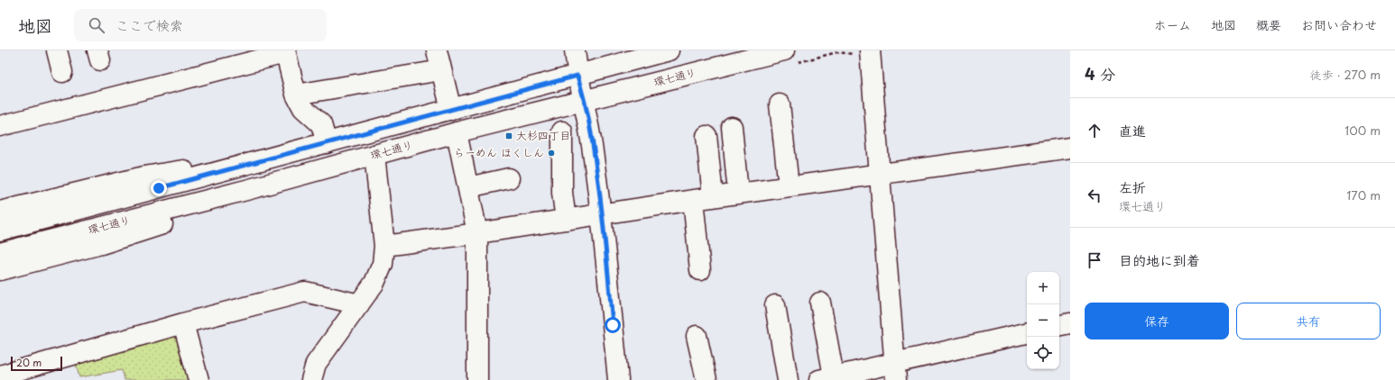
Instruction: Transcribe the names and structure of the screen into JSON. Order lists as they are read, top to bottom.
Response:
{
  "streets": {
    "street": ["環七通り"]
  },
  "places": {
    "transit": ["大杉四丁目"],
    "other": ["らーめん ほくしん"]
  },
  "scale_bar": "20 m",
  "page": {
    "header": "地図",
    "search": "ここで検索",
    "nav": [
      "ホーム",
      "地図",
      "概要",
      "お問い合わせ"
    ],
    "heading": ["4 分", "徒歩 · 270 m"],
    "list": [
      ["直進", "100 m"],
      ["左折", "環七通り", "170 m"],
      "目的地に到着"
    ],
    "map_buttons": ["+", "−"],
    "buttons": ["保存", "共有"],
    "scale": "20 m"
  }
}
